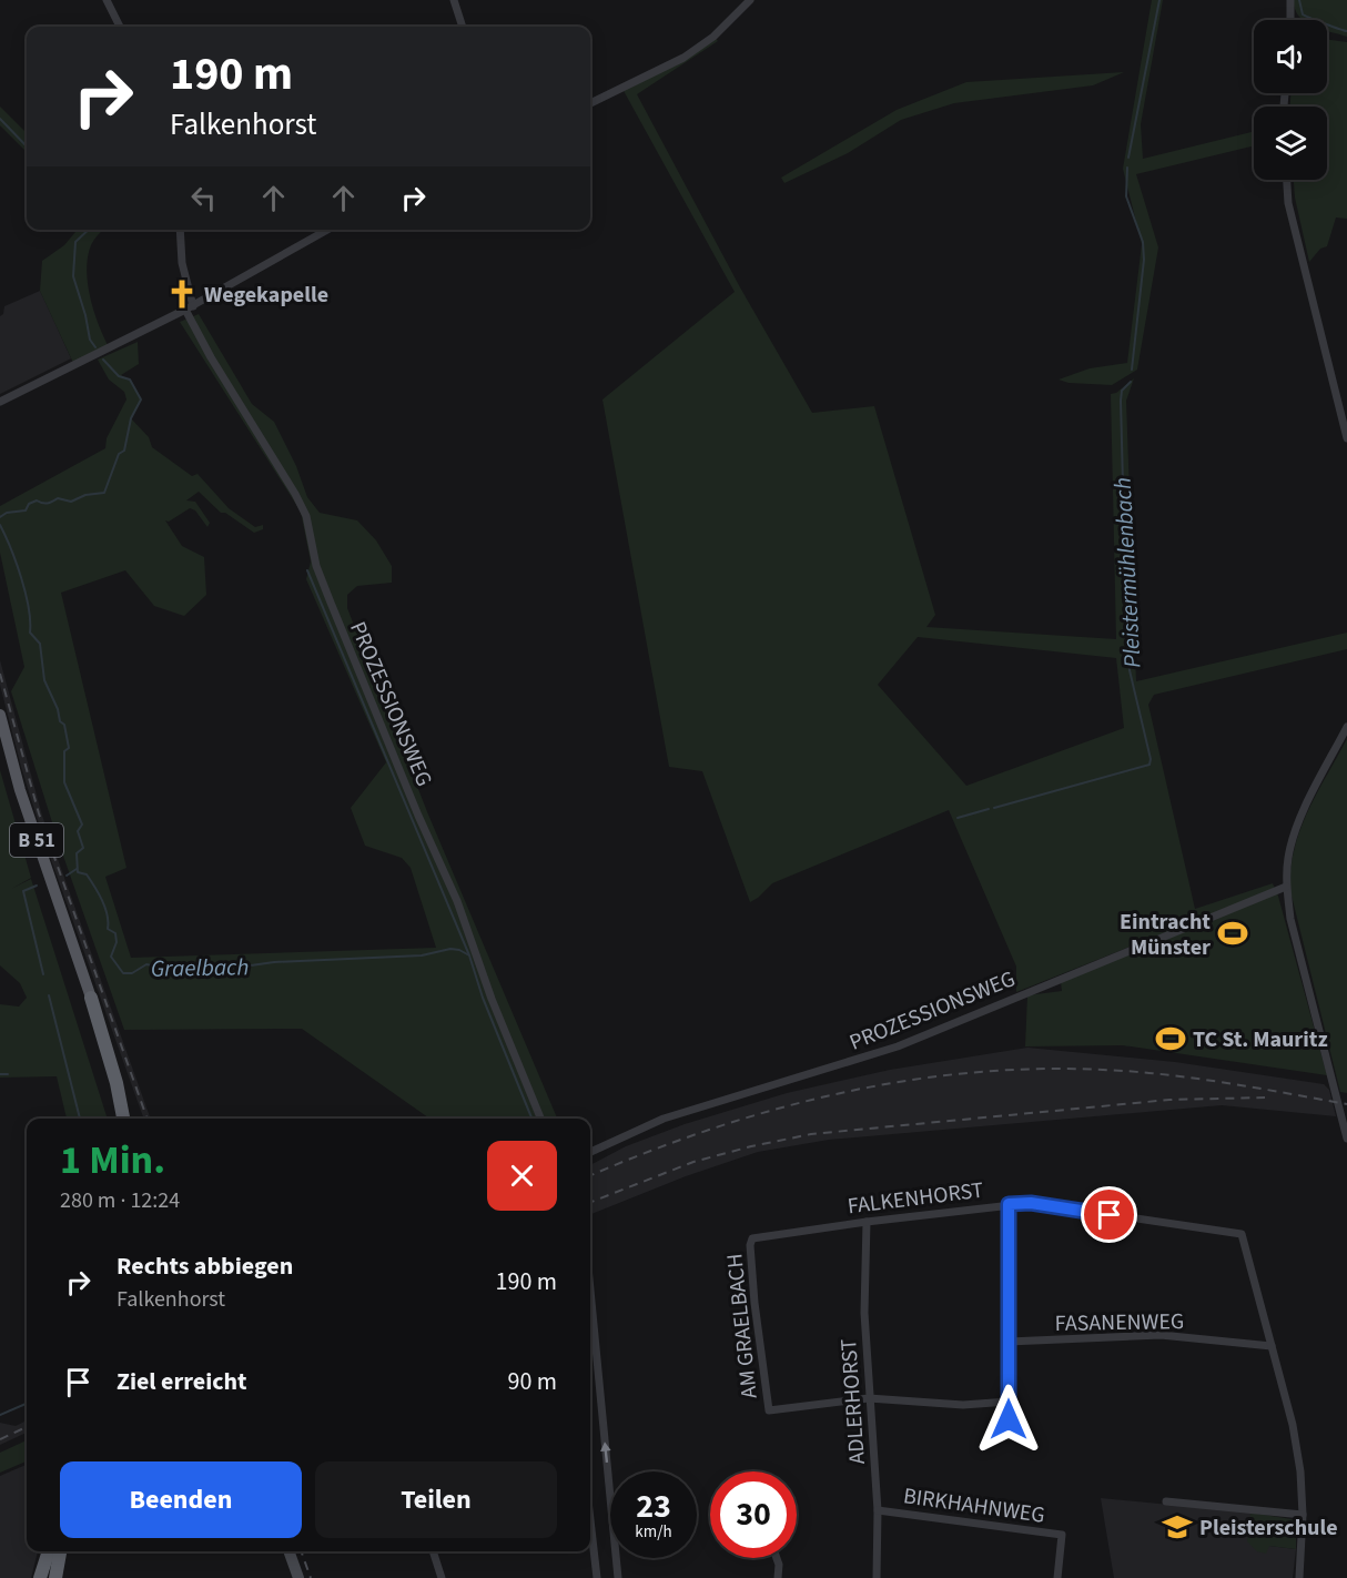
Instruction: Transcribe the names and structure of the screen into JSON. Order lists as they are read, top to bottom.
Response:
{
  "streets": {
    "highway": ["B 51"],
    "street": [
      "PROZESSIONSWEG",
      "FALKENHORST",
      "FASANENWEG",
      "AM GRAELBACH",
      "ADLERHORST",
      "BIRKHAHNWEG"
    ]
  },
  "crossings": [
    ["FALKENHORST", "FASANENWEG"],
    ["FALKENHORST", "AM GRAELBACH"],
    ["FALKENHORST", "ADLERHORST"],
    ["AM GRAELBACH", "ADLERHORST"],
    ["ADLERHORST", "BIRKHAHNWEG"]
  ],
  "water": ["Pleistermühlenbach", "Graelbach"],
  "places": {
    "church": ["Wegekapelle"],
    "sports": ["Eintracht Münster", "TC St. Mauritz"],
    "school or university": ["Pleisterschule"]
  },
  "page": {
    "turn": ["190 m", "Falkenhorst"],
    "heading": ["1 Min.", "280 m · 12:24"],
    "list": [
      {
        "name": "Rechts abbiegen",
        "note": "Falkenhorst",
        "value": "190 m"
      },
      {
        "name": "Ziel erreicht",
        "value": "90 m"
      }
    ],
    "buttons": ["Beenden", "Teilen"],
    "speed": "23 km/h",
    "limit": "30"
  }
}
